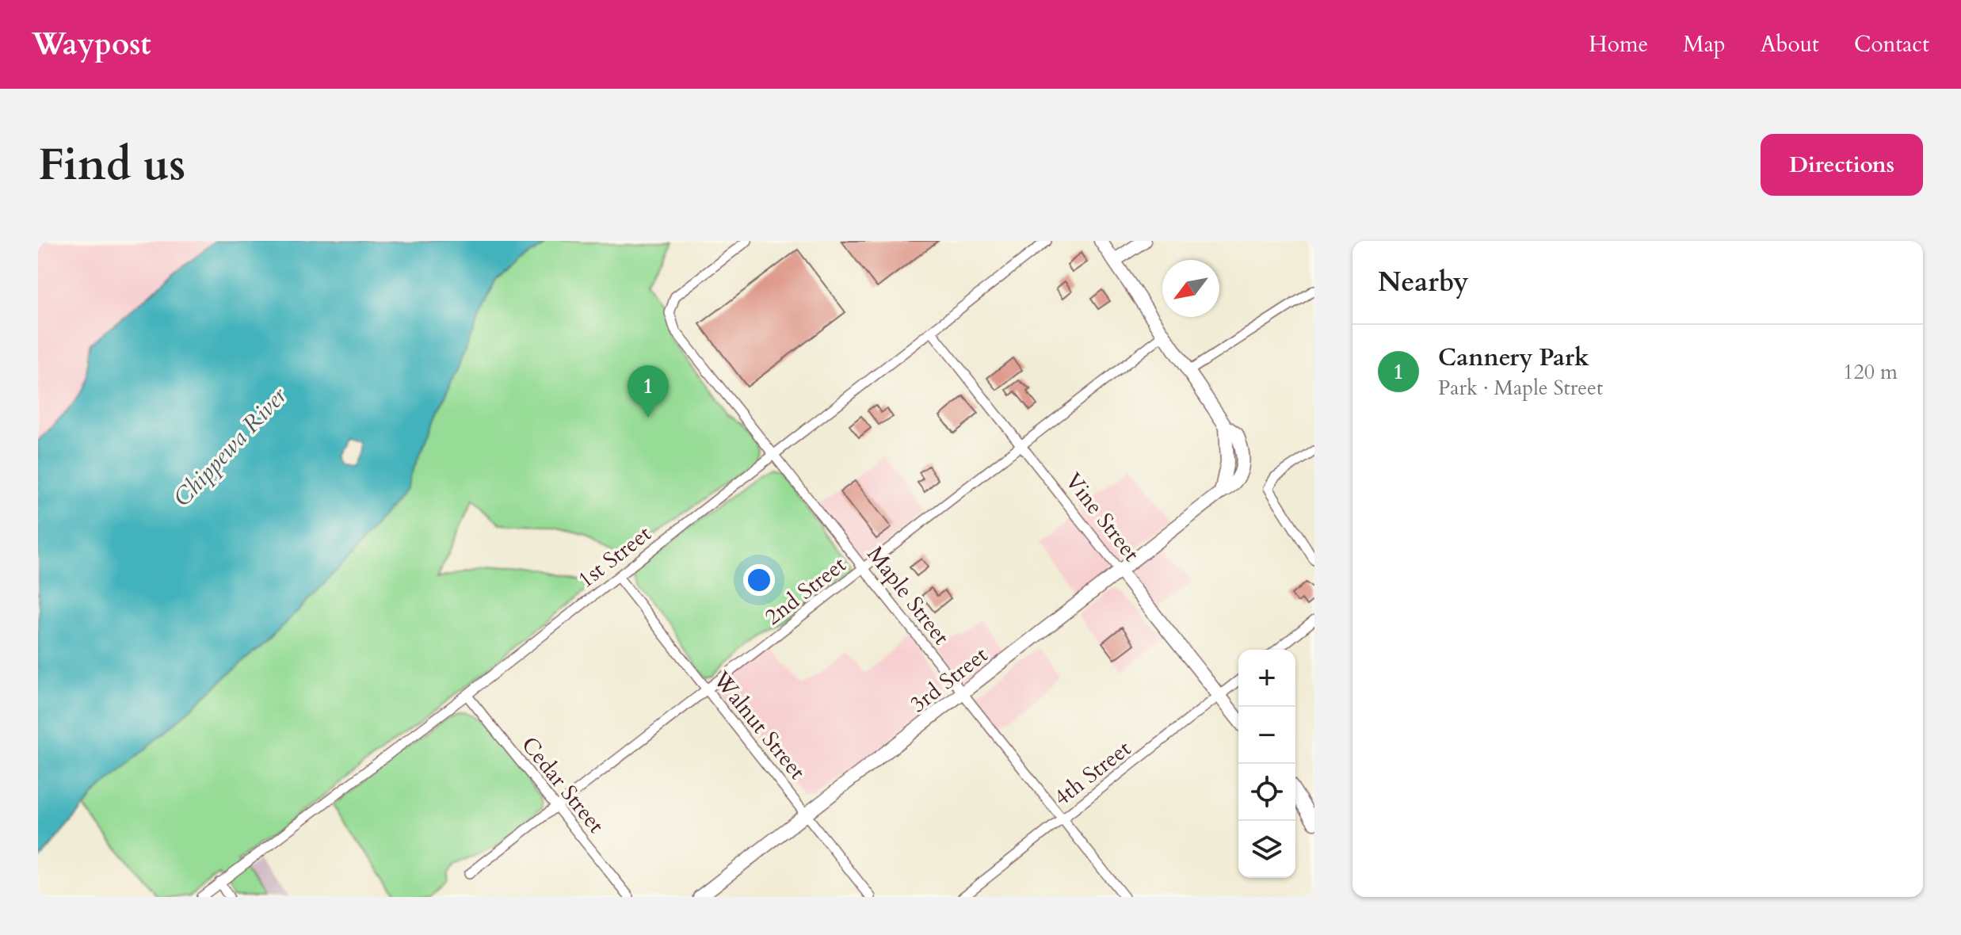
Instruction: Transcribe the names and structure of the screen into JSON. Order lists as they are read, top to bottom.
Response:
{
  "streets": {
    "main road": ["Vine Street", "3rd Street"],
    "street": [
      "1st Street",
      "2nd Street",
      "Maple Street",
      "Walnut Street",
      "4th Street",
      "Cedar Street"
    ]
  },
  "crossings": [
    ["Vine Street", "1st Street"],
    ["Vine Street", "2nd Street"],
    ["Vine Street", "3rd Street"],
    ["Vine Street", "4th Street"],
    ["1st Street", "Maple Street"],
    ["1st Street", "Walnut Street"],
    ["1st Street", "Cedar Street"],
    ["2nd Street", "Maple Street"],
    ["2nd Street", "Walnut Street"],
    ["2nd Street", "Cedar Street"],
    ["Maple Street", "3rd Street"],
    ["Maple Street", "4th Street"],
    ["3rd Street", "Walnut Street"]
  ],
  "water": ["Chippewa River"],
  "north": "bottom left",
  "page": {
    "header": "Waypost",
    "nav": [
      "Home",
      "Map",
      "About",
      "Contact"
    ],
    "buttons": "Directions",
    "title": "Find us",
    "heading": "Nearby",
    "list": [
      {
        "mark": "1",
        "name": "Cannery Park",
        "note": "Park · Maple Street",
        "value": "120 m"
      }
    ],
    "pins": "1",
    "map_buttons": ["+", "−"]
  }
}
